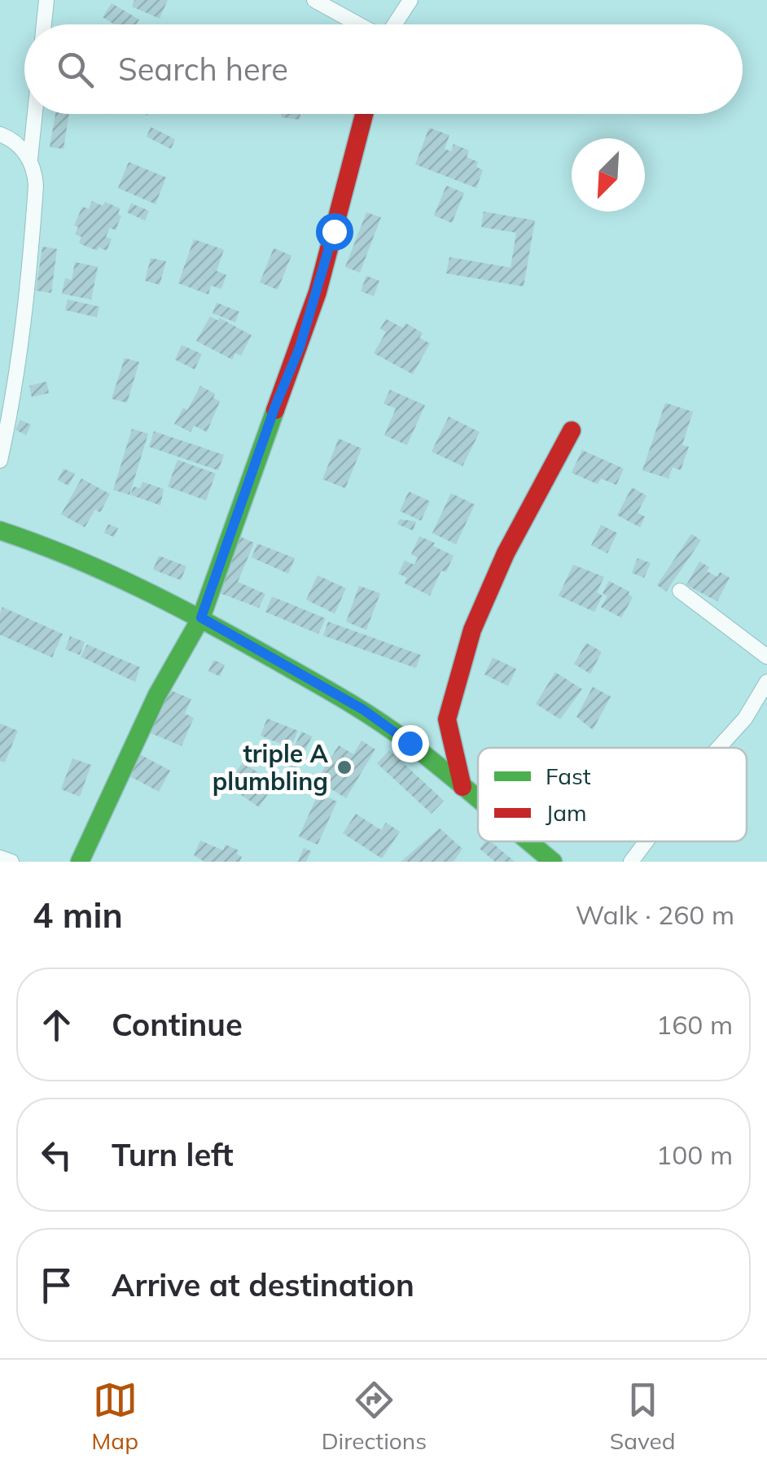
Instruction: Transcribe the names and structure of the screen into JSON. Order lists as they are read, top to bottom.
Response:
{
  "places": ["triple A plumbling"],
  "legend": ["Fast", "Jam"],
  "north": "bottom left",
  "page": {
    "search": "Search here",
    "heading": ["4 min", "Walk · 260 m"],
    "list": [
      ["Continue", "160 m"],
      ["Turn left", "100 m"],
      "Arrive at destination"
    ],
    "nav": ["Map", "Directions", "Saved"]
  }
}
